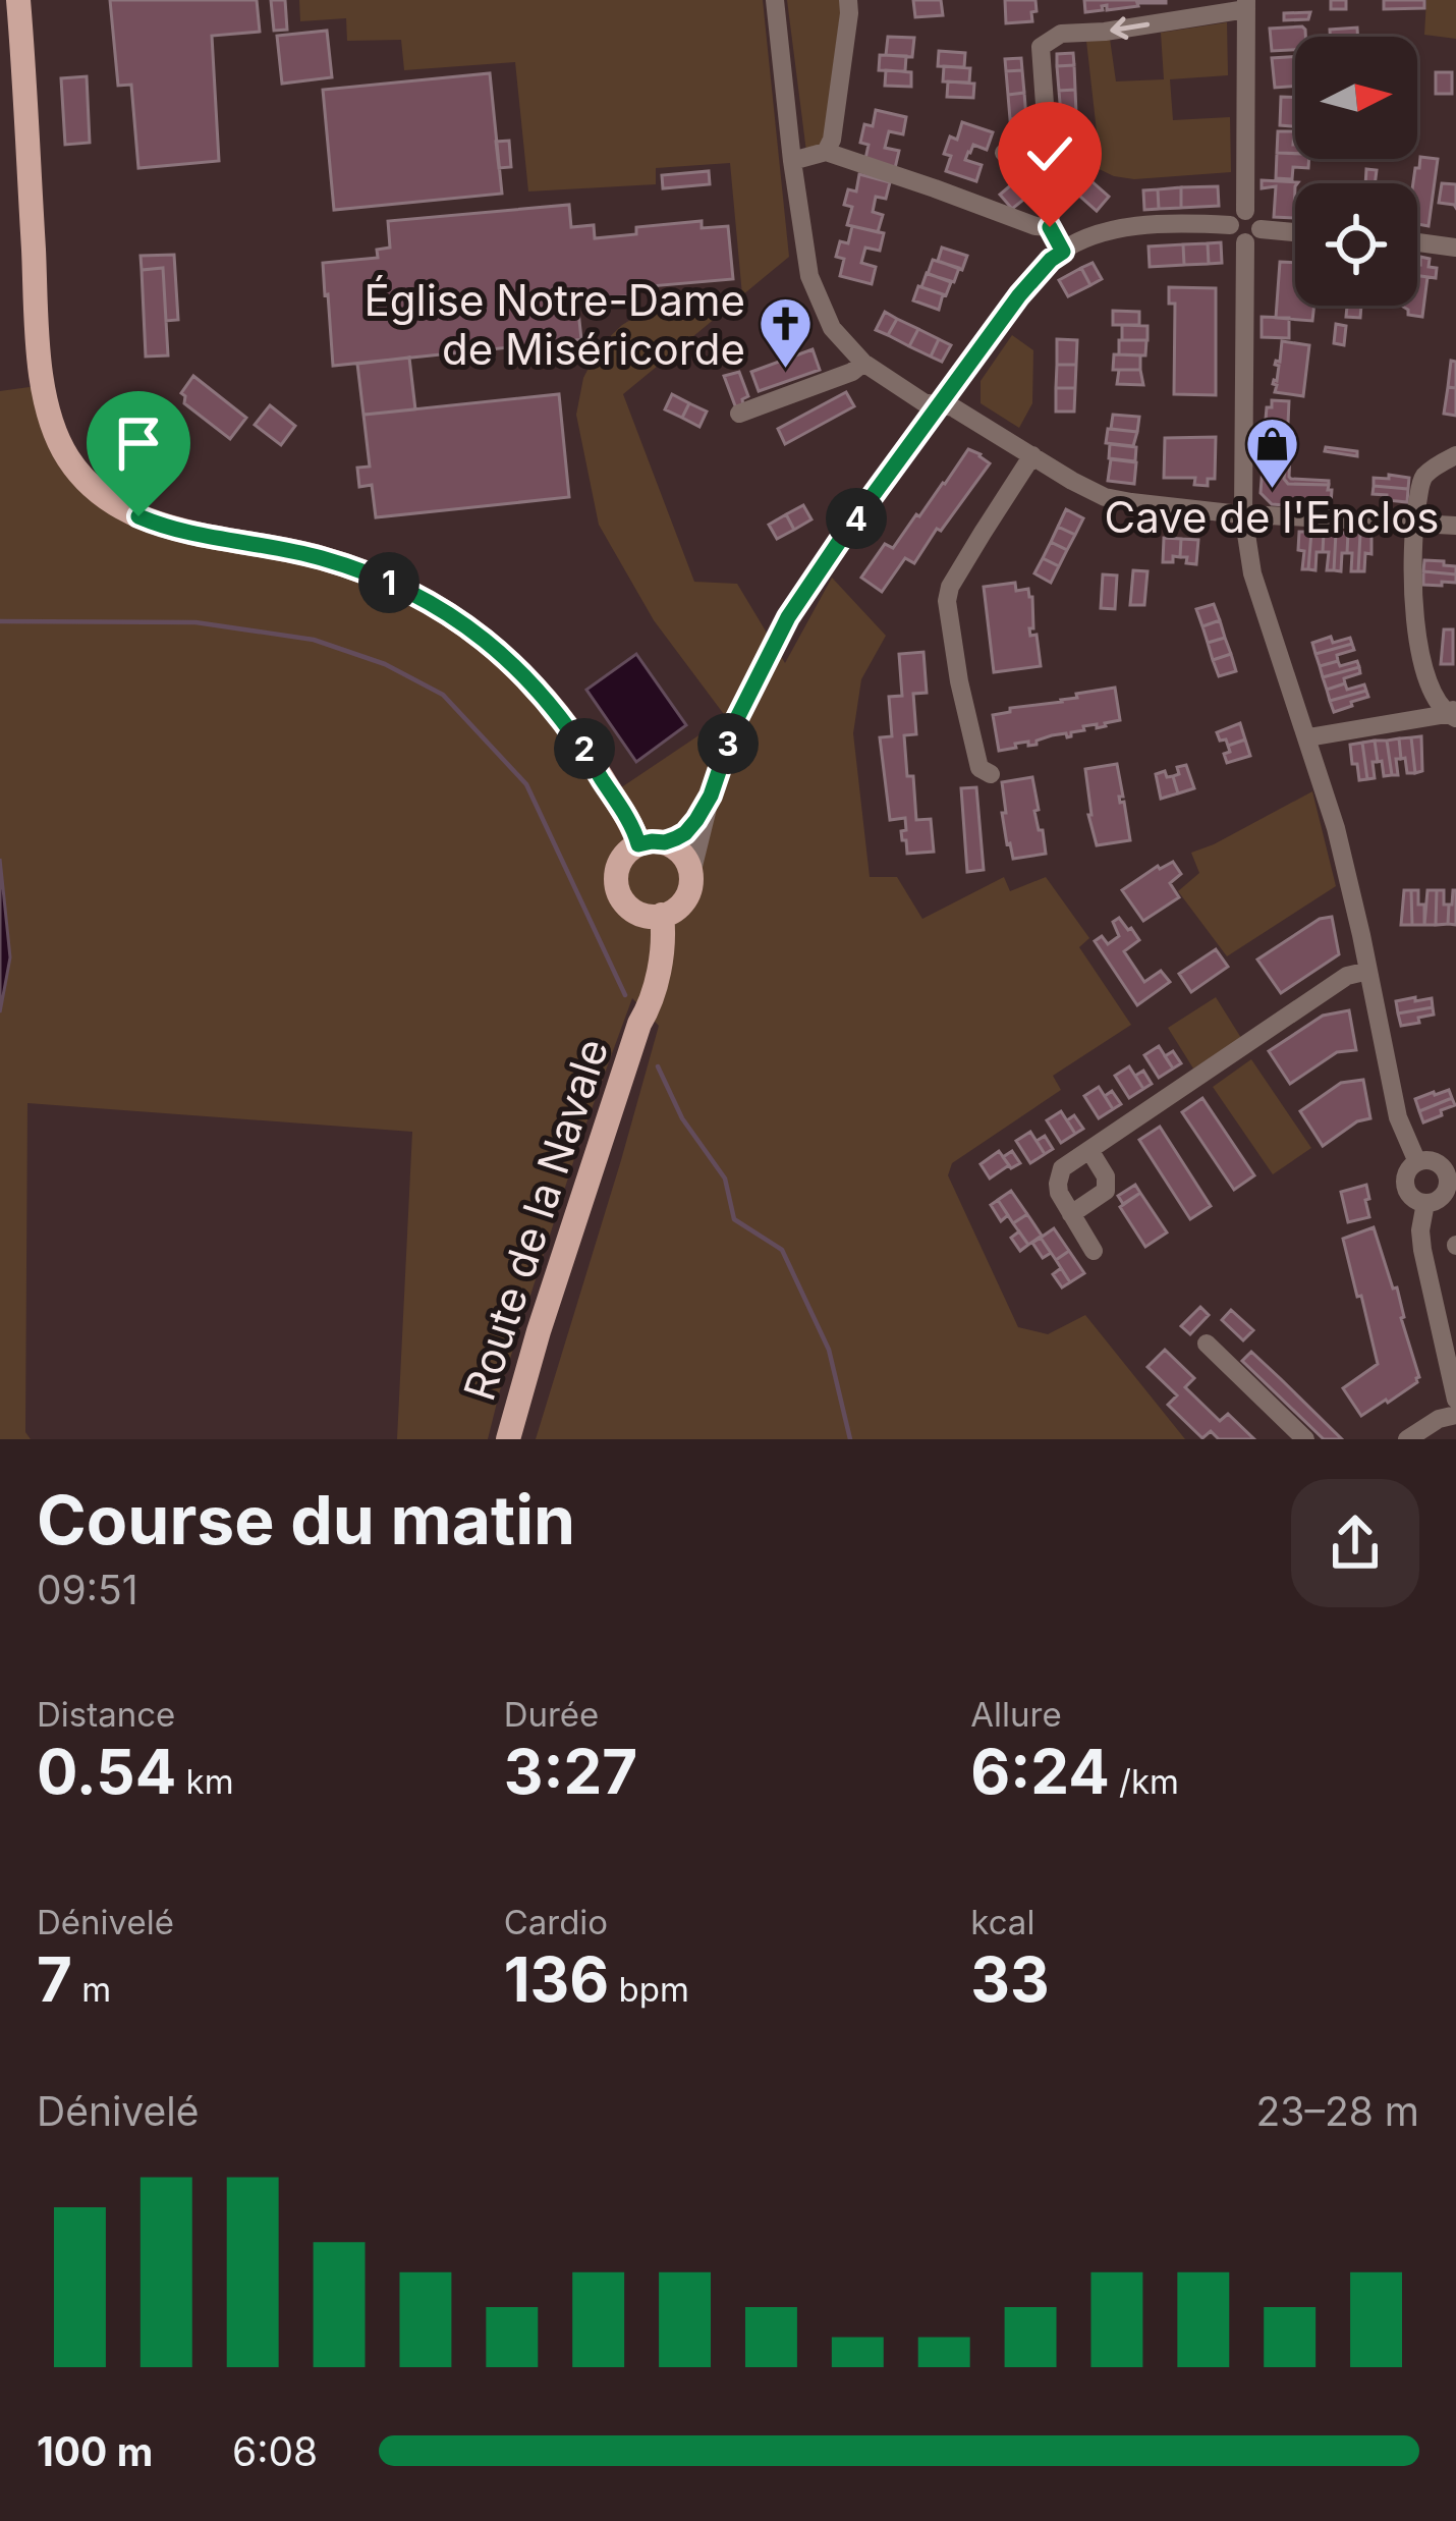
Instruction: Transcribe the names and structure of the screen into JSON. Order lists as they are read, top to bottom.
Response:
{
  "streets": {
    "main road": ["Route de la Navale"]
  },
  "places": {
    "church": ["Église Notre-Dame de Miséricorde"],
    "shop": ["Cave de l'Enclos"]
  },
  "north": "right",
  "page": {
    "pins": [
      "4",
      "1",
      "3",
      "2"
    ],
    "heading": ["Course du matin", "09:51"],
    "stats": [
      ["Distance", "0.54 km"],
      ["Durée", "3:27"],
      ["Allure", "6:24 /km"],
      ["Dénivelé", "7 m"],
      ["Cardio", "136 bpm"],
      ["kcal", "33"]
    ],
    "chart": ["Dénivelé", "23–28 m"],
    "list": [
      {
        "name": "100 m",
        "note": "6:08"
      }
    ]
  }
}
